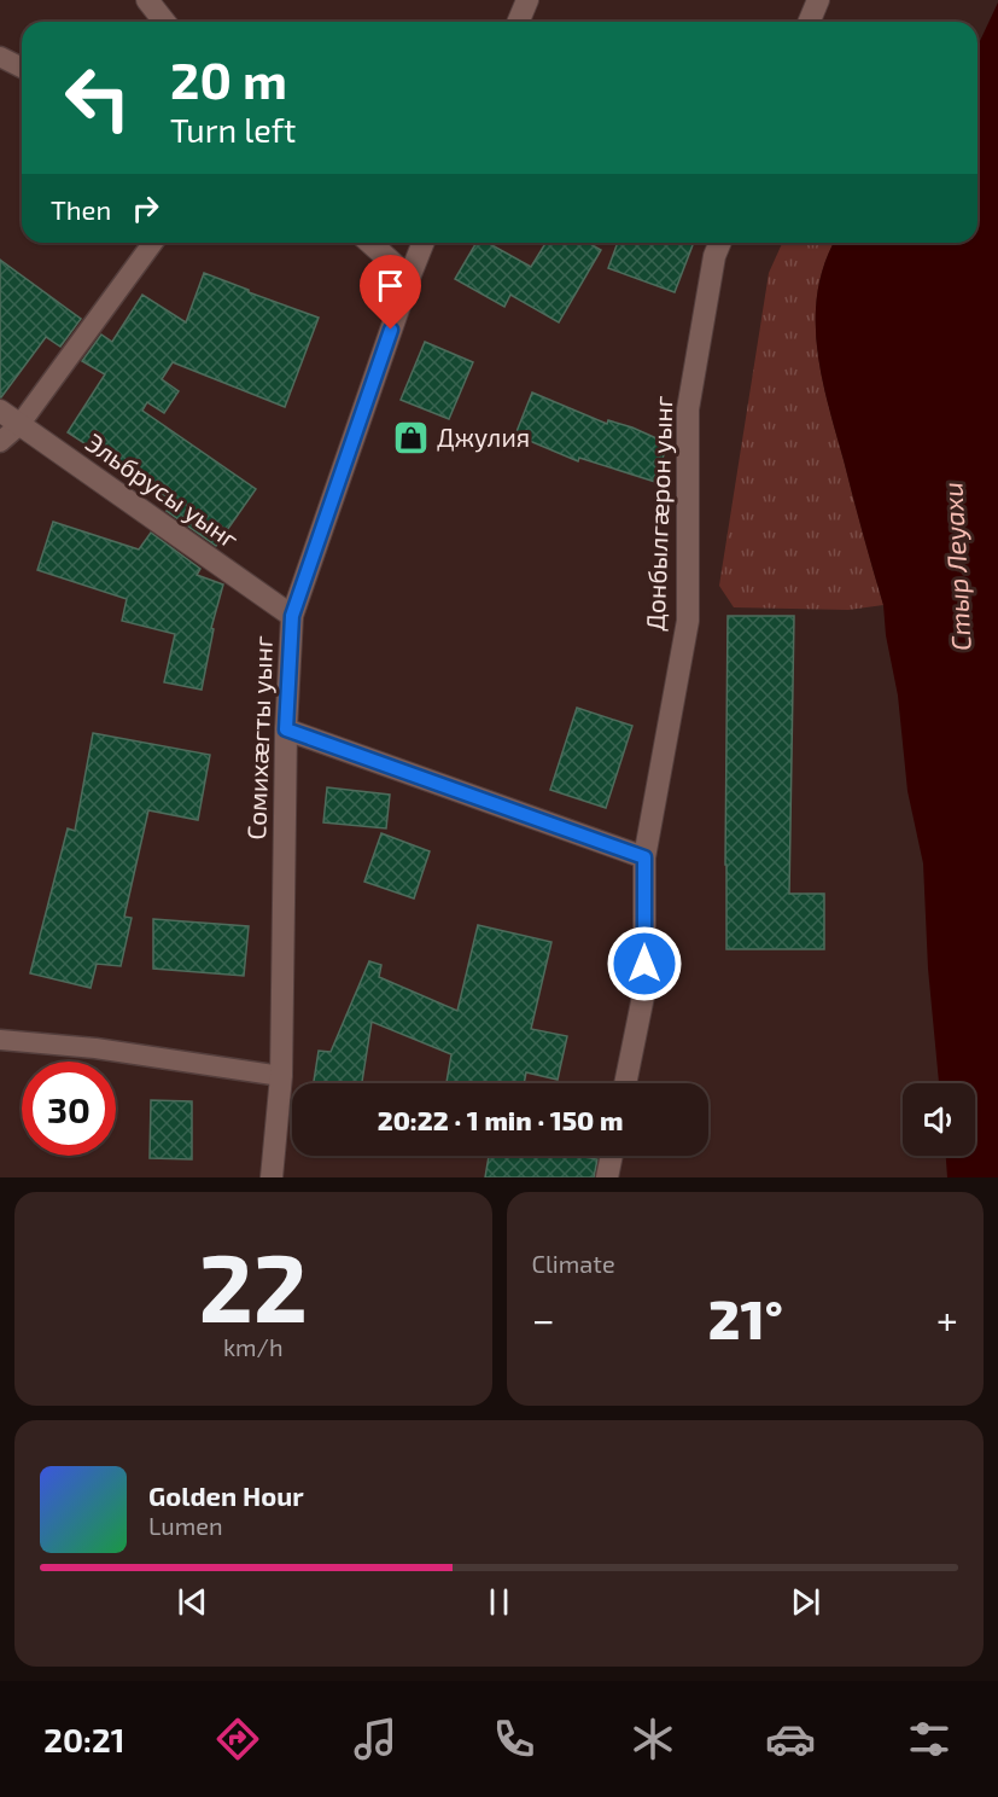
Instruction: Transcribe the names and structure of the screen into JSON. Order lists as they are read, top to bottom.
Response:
{
  "streets": {
    "street": ["Эльбрусы уынг", "Донбылгæрон уынг", "Сомихæгты уынг"]
  },
  "crossings": [
    ["Эльбрусы уынг", "Сомихæгты уынг"]
  ],
  "water": ["Стыр Леуахи"],
  "places": {
    "shop": ["Джулия"]
  },
  "page": {
    "turn": ["20 m", "Turn left"],
    "then": "Then",
    "limit": "30",
    "trip": "20:22 · 1 min · 150 m",
    "tile": [
      ["22", "km/h"],
      "Climate"
    ],
    "heat": ["−", "21°", "+"],
    "song": ["Golden Hour", "Lumen"],
    "tabs": "20:21"
  }
}
